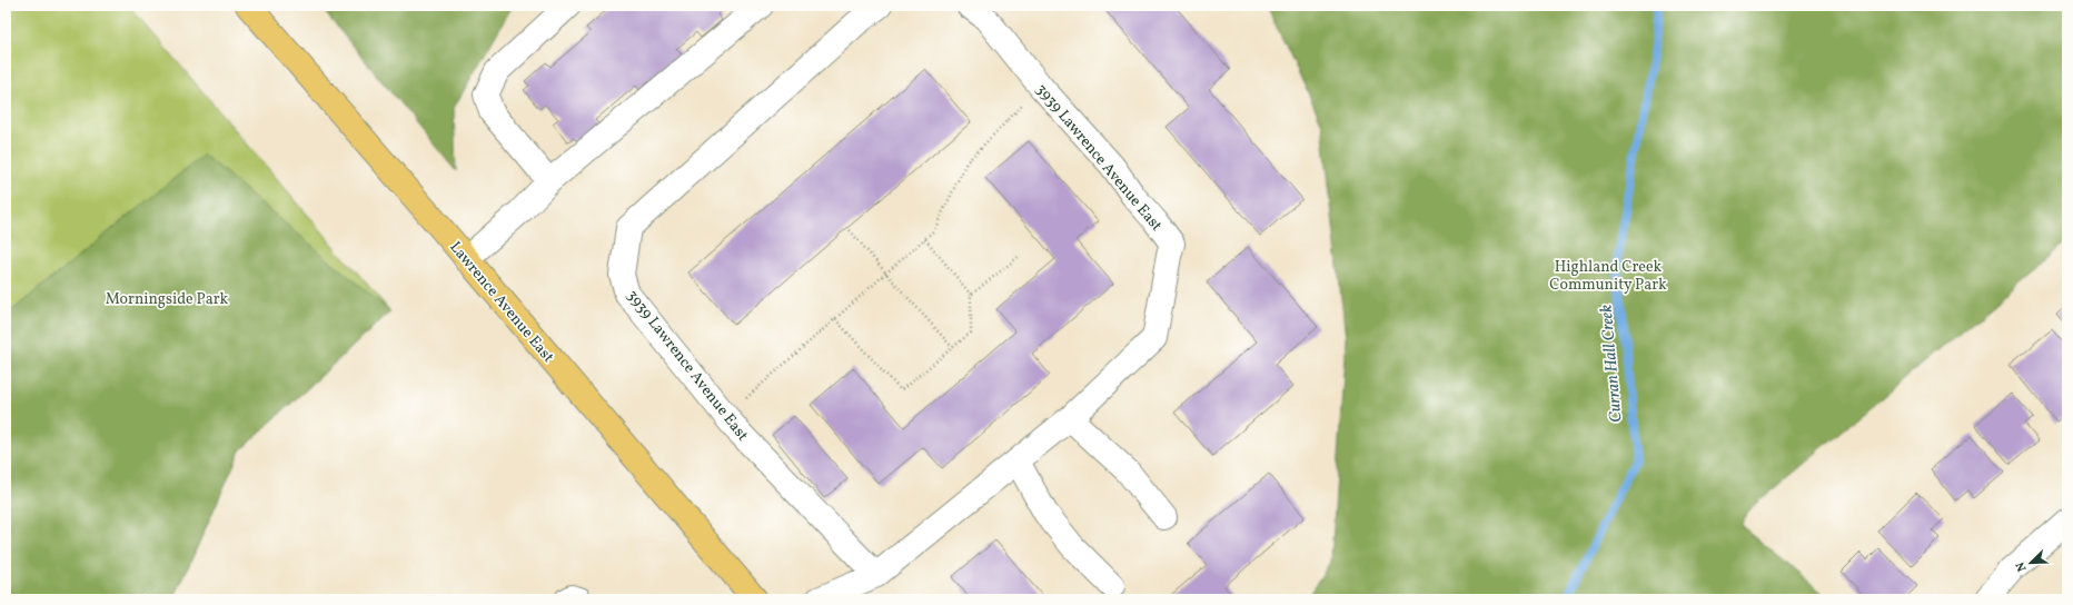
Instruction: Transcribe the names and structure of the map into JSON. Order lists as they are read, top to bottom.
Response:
{
  "streets": {
    "main road": ["Lawrence Avenue East"],
    "street": ["3939 Lawrence Avenue East"]
  },
  "water": ["Curran Hall Creek"],
  "parks": ["Highland Creek Community Park", "Morningside Park"],
  "north": "bottom left"
}
